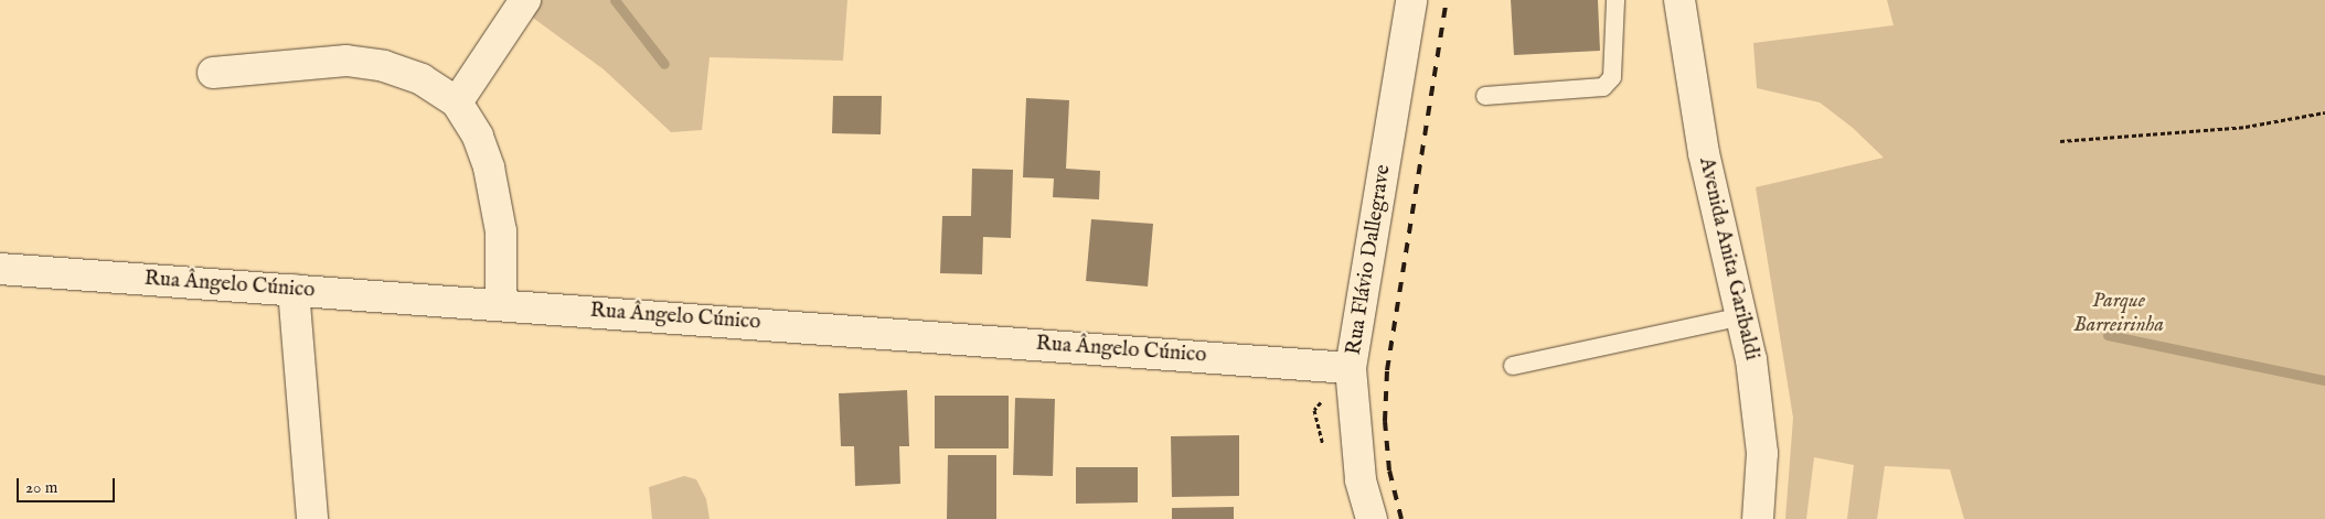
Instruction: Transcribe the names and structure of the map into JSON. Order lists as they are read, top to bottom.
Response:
{
  "streets": {
    "street": ["Avenida Anita Garibaldi", "Rua Flávio Dallegrave", "Rua Ângelo Cúnico"]
  },
  "crossings": [
    ["Rua Flávio Dallegrave", "Rua Ângelo Cúnico"]
  ],
  "parks": ["Parque Barreirinha"],
  "scale_bar": "20 m"
}
